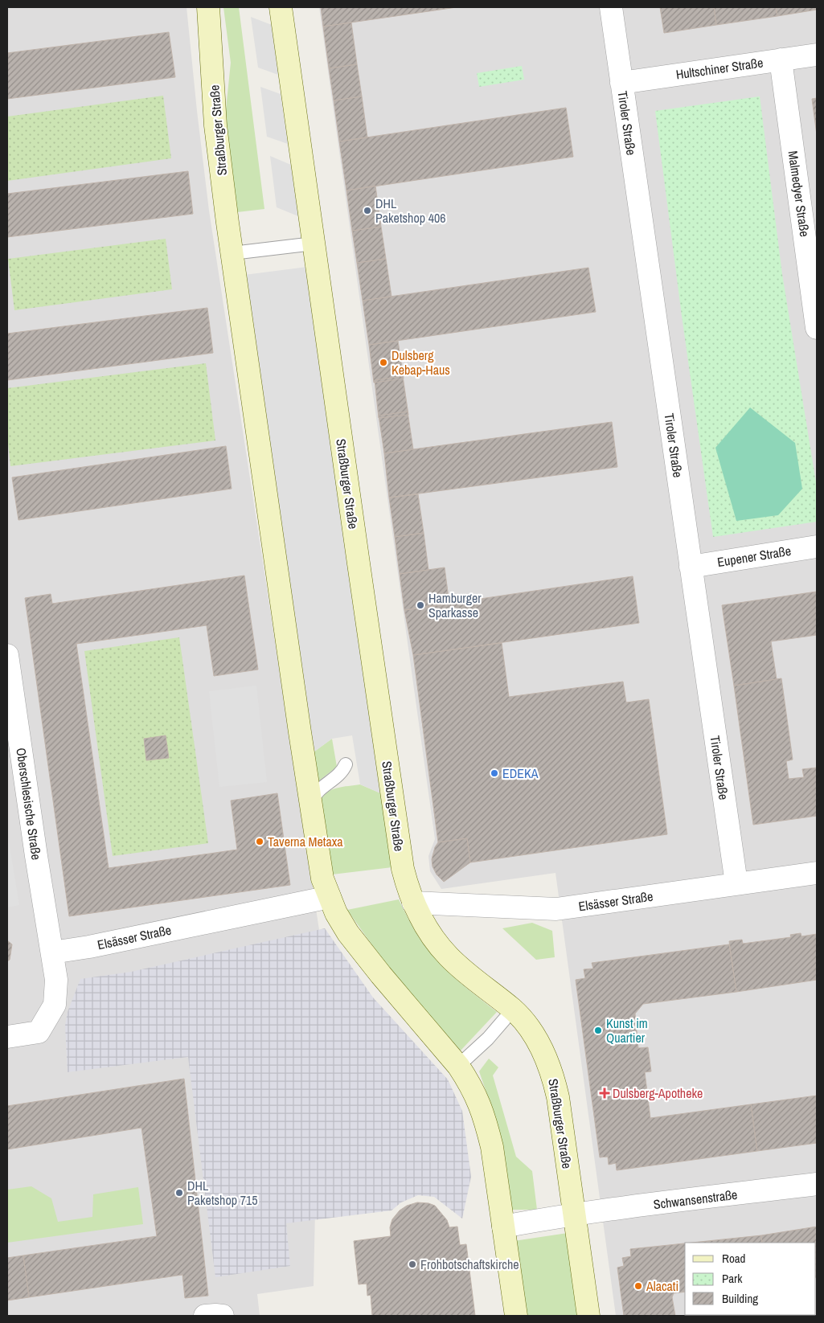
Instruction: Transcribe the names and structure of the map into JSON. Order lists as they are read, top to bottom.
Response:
{
  "streets": {
    "main road": ["Straßburger Straße"],
    "street": [
      "Hultschiner Straße",
      "Tiroler Straße",
      "Malmedyer Straße",
      "Eupener Straße",
      "Oberschlesische Straße",
      "Elsässer Straße",
      "Schwansenstraße"
    ]
  },
  "crossings": [
    ["Hultschiner Straße", "Tiroler Straße"],
    ["Hultschiner Straße", "Malmedyer Straße"],
    ["Tiroler Straße", "Eupener Straße"],
    ["Tiroler Straße", "Elsässer Straße"],
    ["Straßburger Straße", "Elsässer Straße"],
    ["Straßburger Straße", "Schwansenstraße"],
    ["Oberschlesische Straße", "Elsässer Straße"]
  ],
  "places": {
    "other": [
      "DHL Paketshop 406",
      "Dulsberg Kebap-Haus",
      "Hamburger Sparkasse",
      "EDEKA",
      "Taverna Metaxa",
      "Kunst im Quartier",
      "DHL Paketshop 715",
      "Frohbotschaftskirche",
      "Alacati"
    ],
    "health": ["Dulsberg-Apotheke"]
  },
  "legend": ["Road", "Park", "Building"]
}
